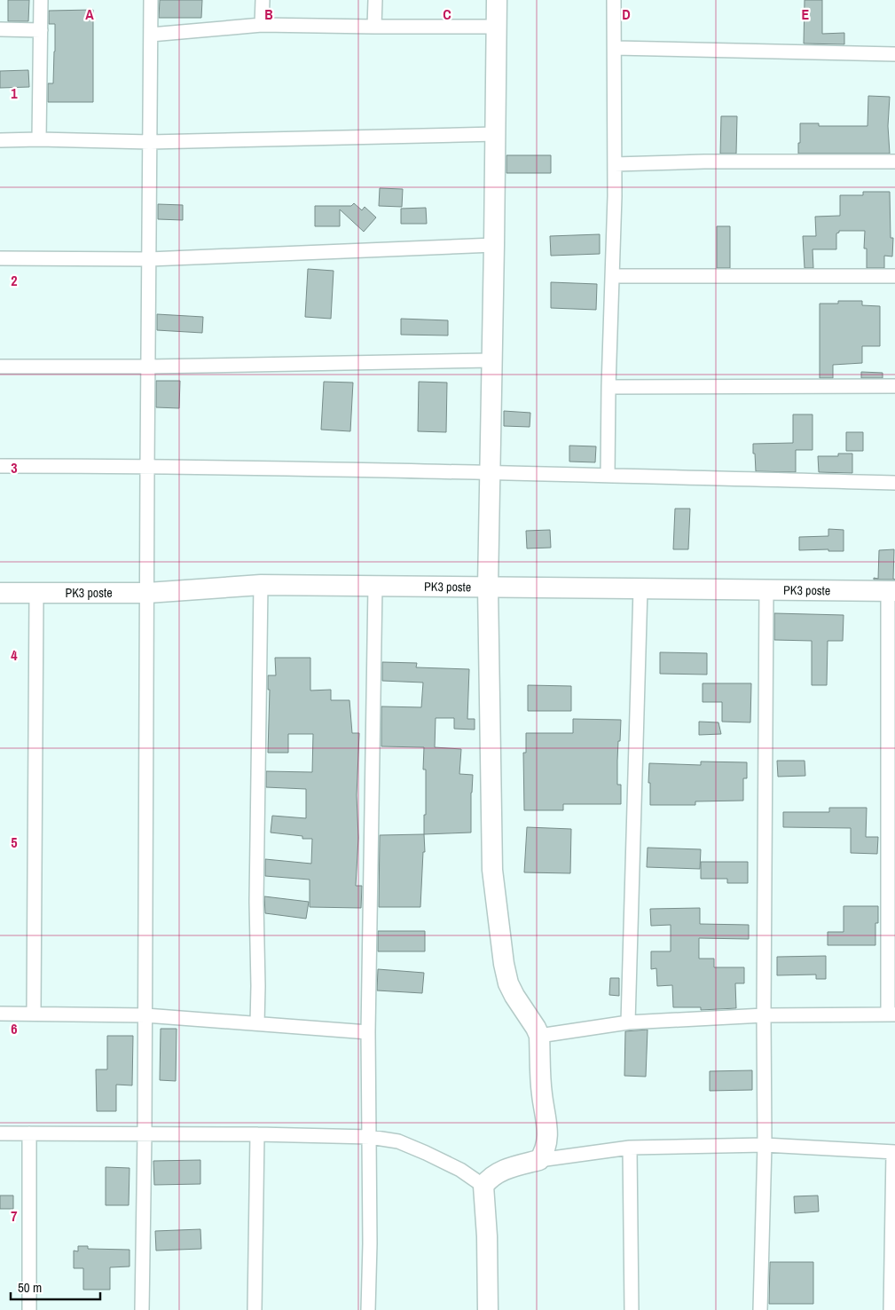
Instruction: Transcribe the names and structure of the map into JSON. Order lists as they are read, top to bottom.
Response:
{
  "streets": {
    "street": ["PK3 poste"]
  },
  "scale_bar": "50 m",
  "grid": {
    "columns": [
      "A",
      "B",
      "C",
      "D",
      "E"
    ],
    "rows": [
      "1",
      "2",
      "3",
      "4",
      "5",
      "6",
      "7"
    ]
  }
}
